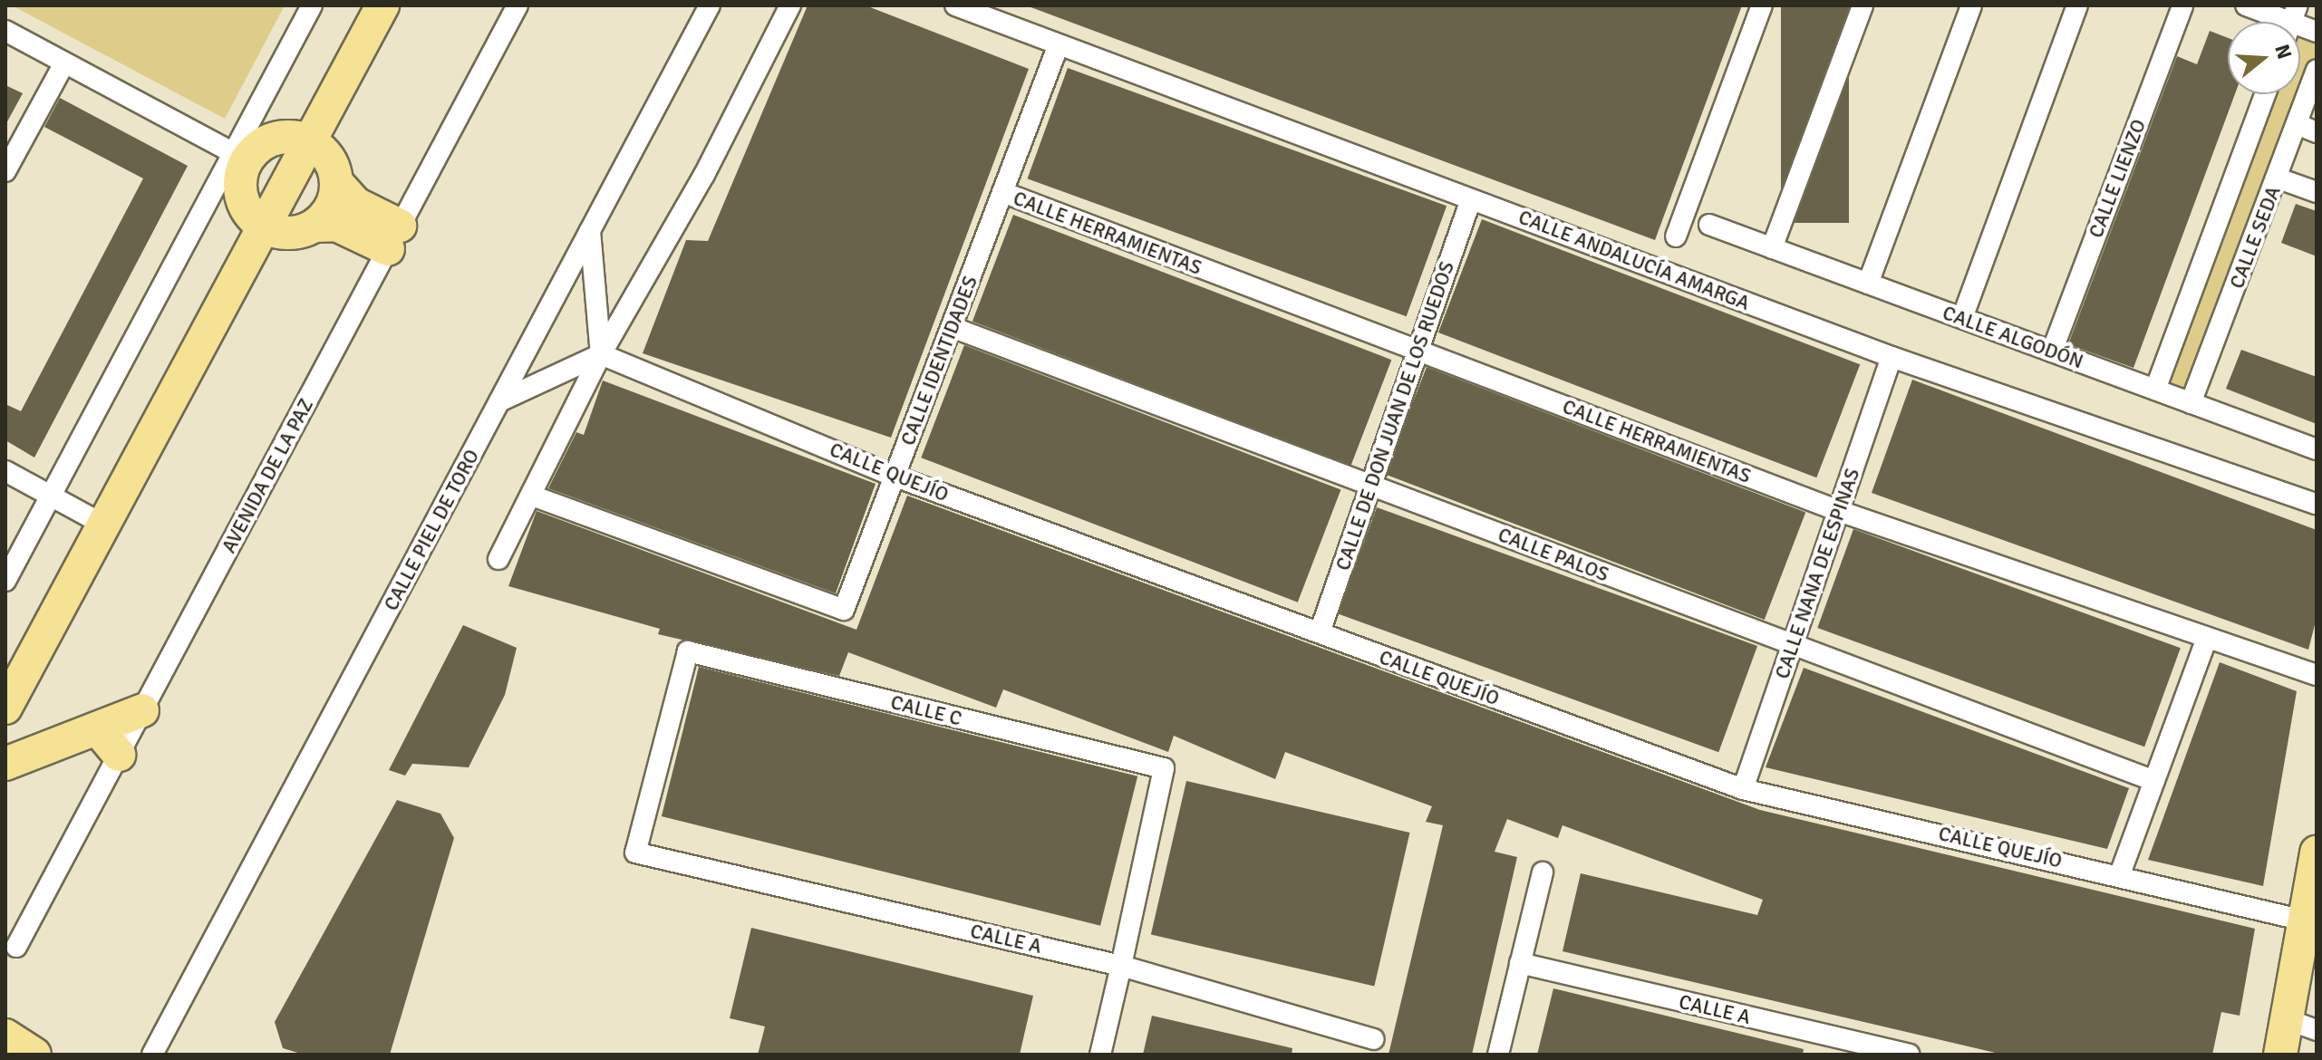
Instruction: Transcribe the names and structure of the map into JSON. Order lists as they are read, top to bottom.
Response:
{
  "streets": {
    "street": [
      "CALLE LIENZO",
      "CALLE HERRAMIENTAS",
      "CALLE SEDA",
      "CALLE ANDALUCÍA AMARGA",
      "CALLE ALGODÓN",
      "CALLE IDENTIDADES",
      "CALLE DE DON JUAN DE LOS RUEDOS",
      "CALLE QUEJÍO",
      "AVENIDA DE LA PAZ",
      "CALLE PIEL DE TORO",
      "CALLE PALOS",
      "CALLE NANA DE ESPINAS",
      "CALLE C",
      "CALLE A"
    ]
  },
  "crossings": [
    ["CALLE LIENZO", "CALLE ALGODÓN"],
    ["CALLE HERRAMIENTAS", "CALLE IDENTIDADES"],
    ["CALLE HERRAMIENTAS", "CALLE DE DON JUAN DE LOS RUEDOS"],
    ["CALLE HERRAMIENTAS", "CALLE NANA DE ESPINAS"],
    ["CALLE SEDA", "CALLE ALGODÓN"],
    ["CALLE ANDALUCÍA AMARGA", "CALLE IDENTIDADES"],
    ["CALLE ANDALUCÍA AMARGA", "CALLE DE DON JUAN DE LOS RUEDOS"],
    ["CALLE ANDALUCÍA AMARGA", "CALLE NANA DE ESPINAS"],
    ["CALLE IDENTIDADES", "CALLE QUEJÍO"],
    ["CALLE IDENTIDADES", "CALLE PALOS"],
    ["CALLE DE DON JUAN DE LOS RUEDOS", "CALLE QUEJÍO"],
    ["CALLE DE DON JUAN DE LOS RUEDOS", "CALLE PALOS"],
    ["CALLE QUEJÍO", "CALLE NANA DE ESPINAS"],
    ["CALLE PALOS", "CALLE NANA DE ESPINAS"],
    ["CALLE C", "CALLE A"]
  ],
  "north": "right"
}
